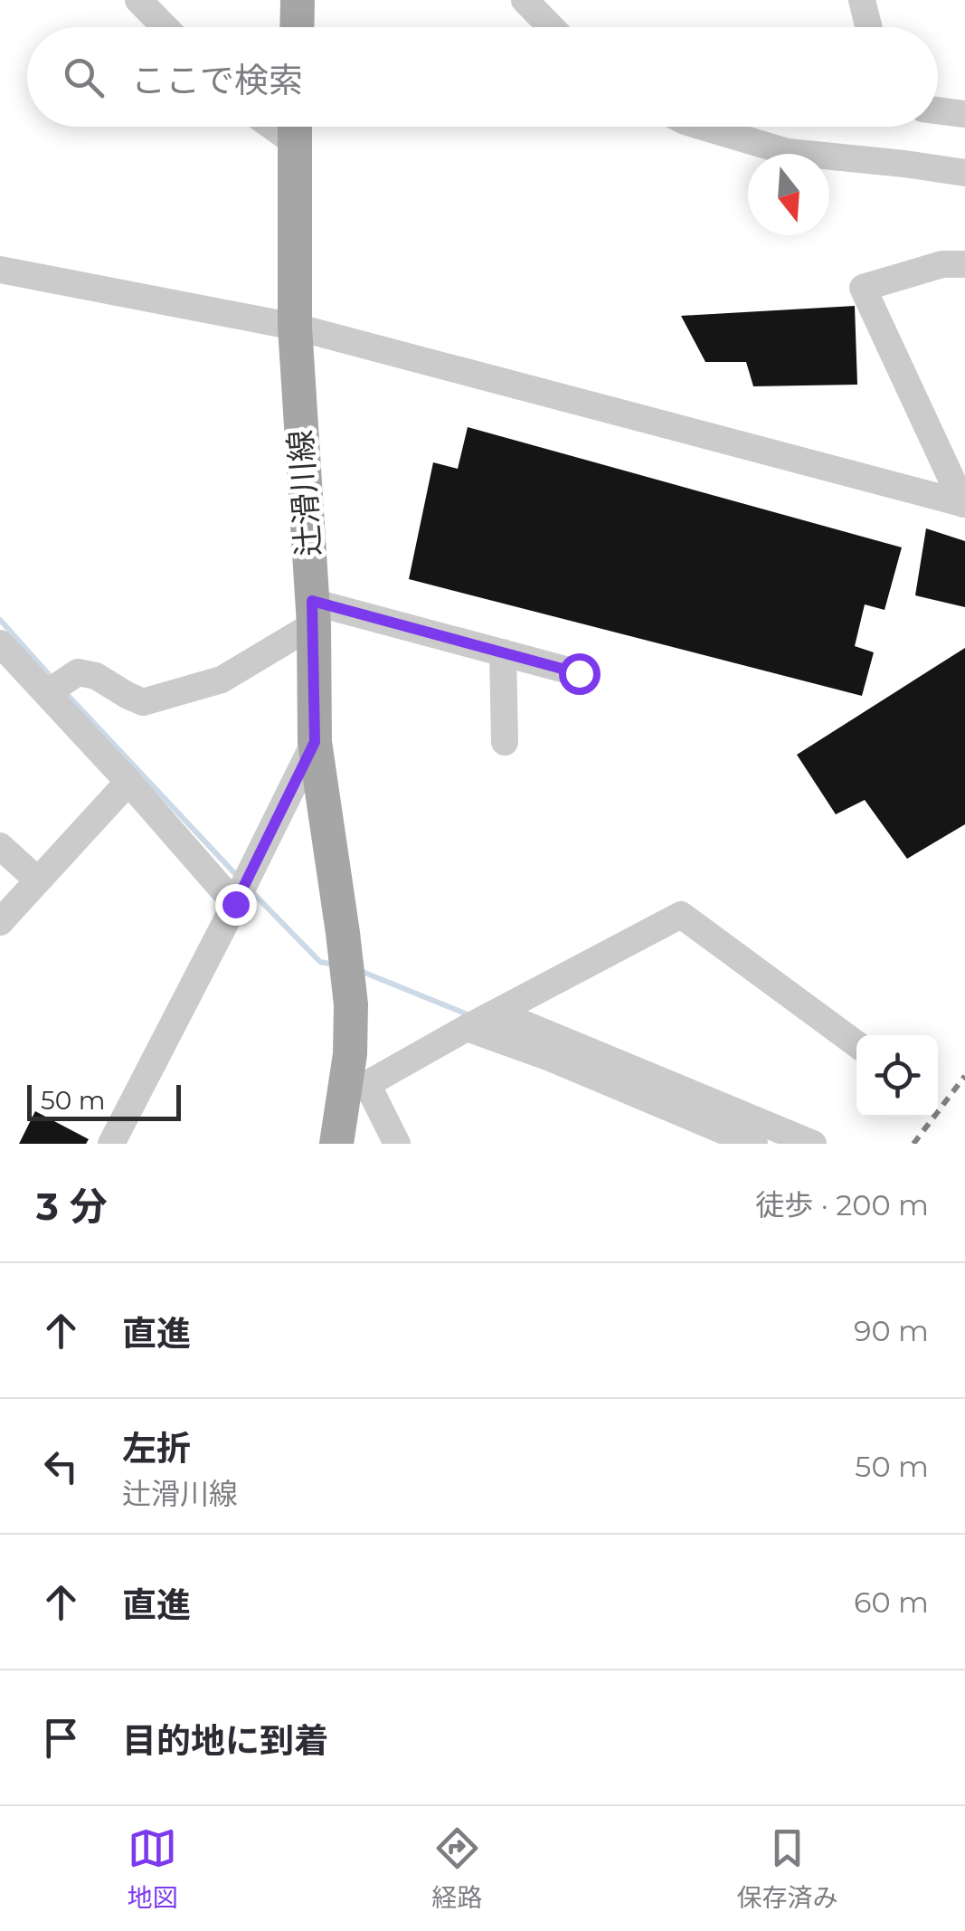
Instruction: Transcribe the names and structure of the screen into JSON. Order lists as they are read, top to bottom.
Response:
{
  "streets": {
    "main road": ["辻滑川線"]
  },
  "scale_bar": "50 m",
  "north": "bottom",
  "page": {
    "search": "ここで検索",
    "scale": "50 m",
    "heading": ["3 分", "徒歩 · 200 m"],
    "list": [
      ["直進", "90 m"],
      ["左折", "辻滑川線", "50 m"],
      ["直進", "60 m"],
      "目的地に到着"
    ],
    "nav": ["地図", "経路", "保存済み"]
  }
}
